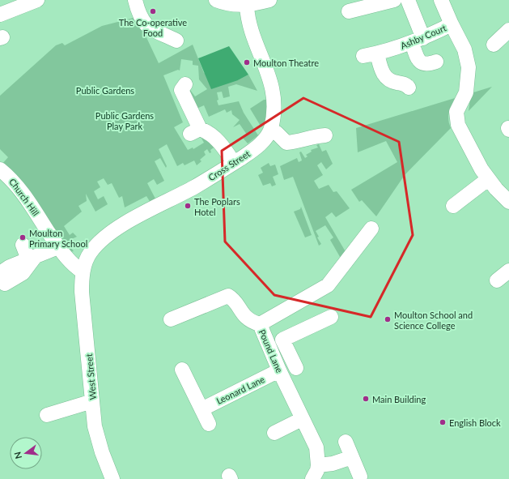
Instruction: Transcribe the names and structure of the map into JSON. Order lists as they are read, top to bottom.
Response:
{
  "streets": {
    "street": [
      "Ashby Court",
      "Cross Street",
      "Church Hill",
      "Pound Lane",
      "West Street",
      "Leonard Lane"
    ]
  },
  "crossings": [
    ["Cross Street", "Church Hill"],
    ["Cross Street", "West Street"],
    ["Church Hill", "West Street"],
    ["Pound Lane", "Leonard Lane"]
  ],
  "parks": ["Public Gardens", "Public Gardens Play Park"],
  "places": [
    "The Co-operative Food",
    "Moulton Theatre",
    "The Poplars Hotel",
    "Moulton Primary School",
    "Moulton School and Science College",
    "Main Building",
    "English Block"
  ],
  "north": "left"
}
